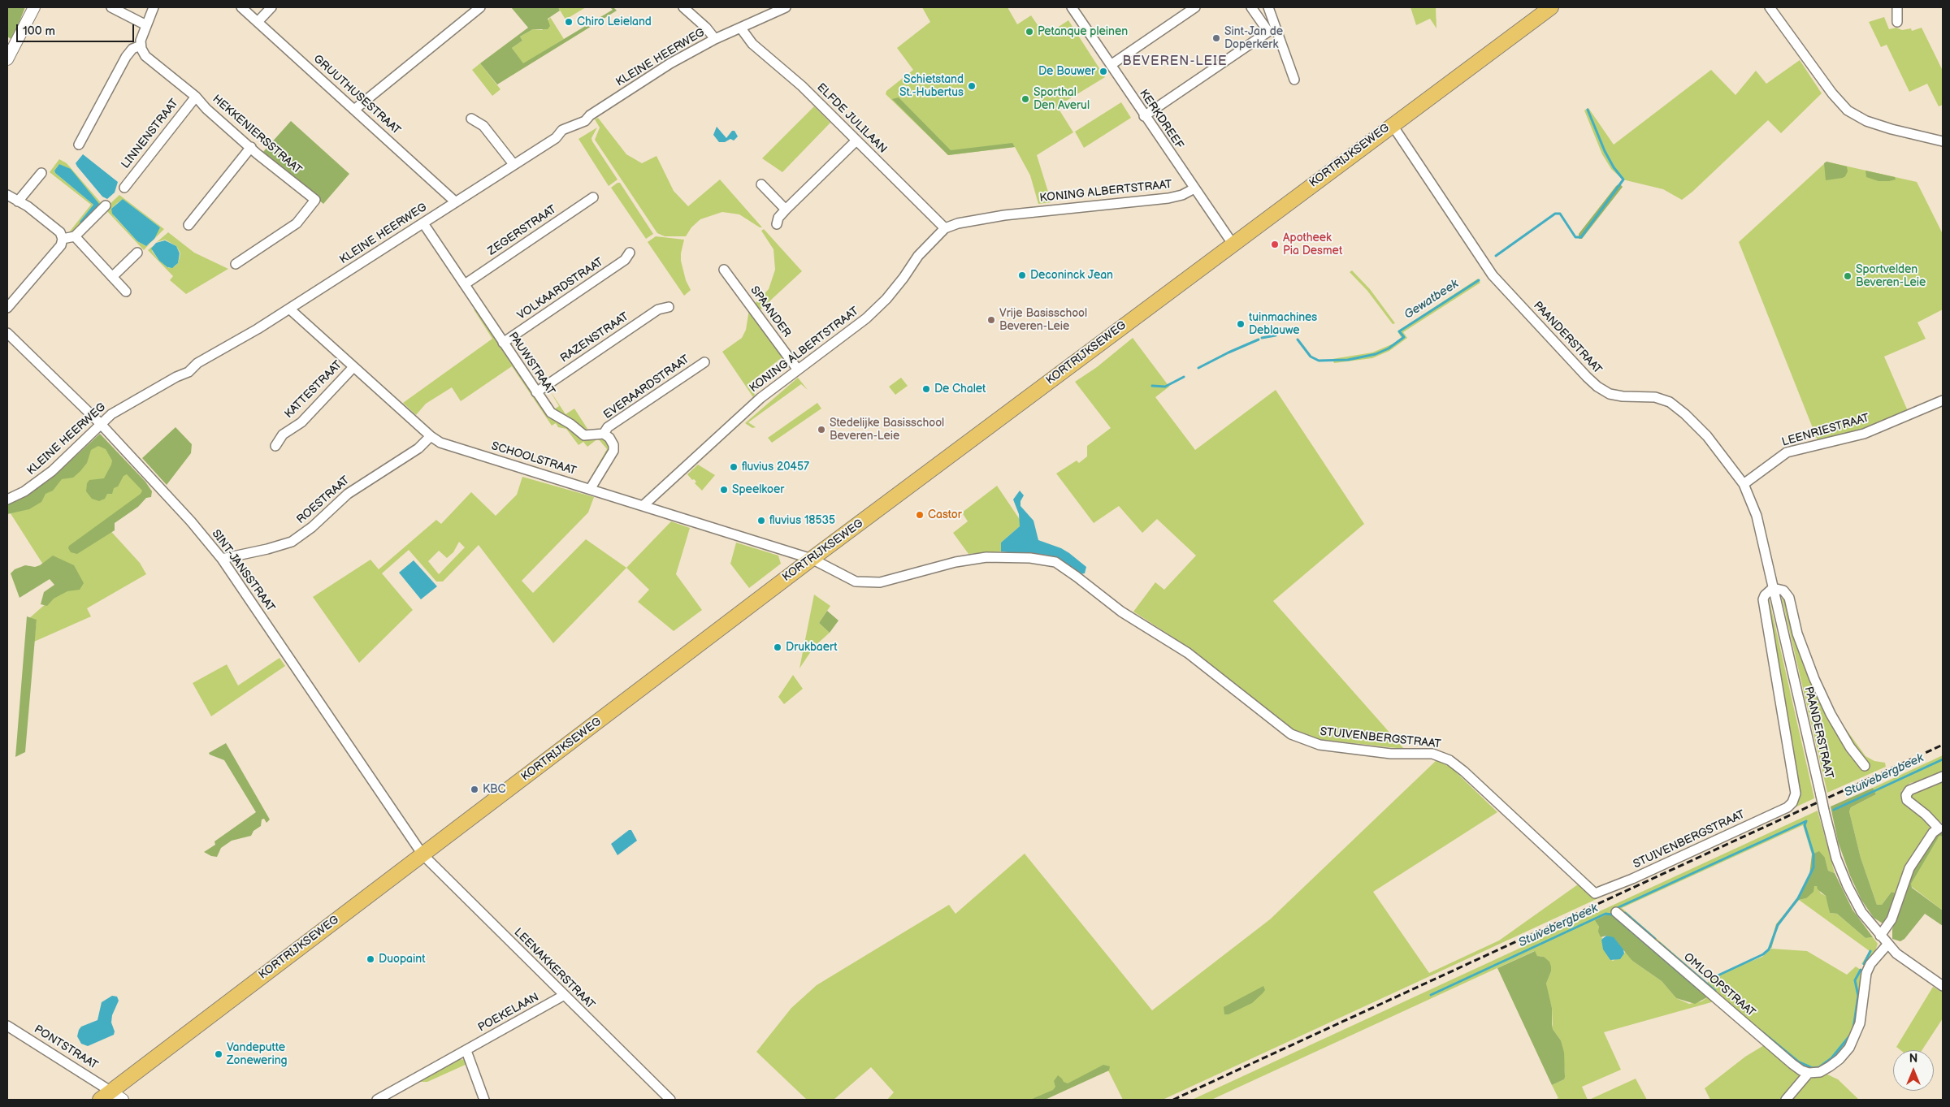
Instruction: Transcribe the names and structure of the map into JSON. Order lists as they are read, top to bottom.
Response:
{
  "streets": {
    "main road": ["KORTRIJKSEWEG"],
    "street": [
      "KLEINE HEERWEG",
      "GRUUTHUSESTRAAT",
      "ELFDE JULILAAN",
      "KERKDREEF",
      "LINNENSTRAAT",
      "HEKKENIERSSTRAAT",
      "KONING ALBERTSTRAAT",
      "ZEGERSTRAAT",
      "VOLKAARDSTRAAT",
      "SPAANDER",
      "RAZENSTRAAT",
      "PAANDERSTRAAT",
      "PAUWSTRAAT",
      "EVERAARDSTRAAT",
      "KATTESTRAAT",
      "LEENRIESTRAAT",
      "SCHOOLSTRAAT",
      "ROESTRAAT",
      "SINT-JANSSTRAAT",
      "STUIVENBERGSTRAAT",
      "LEENAKKERSTRAAT",
      "OMLOOPSTRAAT",
      "POEKELAAN",
      "PONTSTRAAT"
    ]
  },
  "crossings": [
    ["KLEINE HEERWEG", "GRUUTHUSESTRAAT"],
    ["KLEINE HEERWEG", "ELFDE JULILAAN"],
    ["KLEINE HEERWEG", "PAUWSTRAAT"],
    ["KLEINE HEERWEG", "SCHOOLSTRAAT"],
    ["KLEINE HEERWEG", "SINT-JANSSTRAAT"],
    ["ELFDE JULILAAN", "KONING ALBERTSTRAAT"],
    ["KERKDREEF", "KORTRIJKSEWEG"],
    ["KERKDREEF", "KONING ALBERTSTRAAT"],
    ["LINNENSTRAAT", "HEKKENIERSSTRAAT"],
    ["KORTRIJKSEWEG", "PAANDERSTRAAT"],
    ["KORTRIJKSEWEG", "SCHOOLSTRAAT"],
    ["KORTRIJKSEWEG", "SINT-JANSSTRAAT"],
    ["KORTRIJKSEWEG", "STUIVENBERGSTRAAT"],
    ["KORTRIJKSEWEG", "LEENAKKERSTRAAT"],
    ["KORTRIJKSEWEG", "PONTSTRAAT"],
    ["KONING ALBERTSTRAAT", "SPAANDER"],
    ["KONING ALBERTSTRAAT", "SCHOOLSTRAAT"],
    ["ZEGERSTRAAT", "PAUWSTRAAT"],
    ["VOLKAARDSTRAAT", "PAUWSTRAAT"],
    ["RAZENSTRAAT", "PAUWSTRAAT"],
    ["PAANDERSTRAAT", "LEENRIESTRAAT"],
    ["PAANDERSTRAAT", "STUIVENBERGSTRAAT"],
    ["PAUWSTRAAT", "EVERAARDSTRAAT"],
    ["KATTESTRAAT", "SCHOOLSTRAAT"],
    ["SCHOOLSTRAAT", "ROESTRAAT"],
    ["SCHOOLSTRAAT", "STUIVENBERGSTRAAT"],
    ["ROESTRAAT", "SINT-JANSSTRAAT"],
    ["SINT-JANSSTRAAT", "LEENAKKERSTRAAT"],
    ["LEENAKKERSTRAAT", "POEKELAAN"]
  ],
  "districts": ["BEVEREN-LEIE"],
  "water": ["Gewatbeek", "Stuivebergbeek"],
  "places": [
    "Chiro Leieland",
    "Petanque pleinen",
    "Sint-Jan de Doperkerk",
    "De Bouwer",
    "Schietstand St.-Hubertus",
    "Sporthal Den Averul",
    "Apotheek Pia Desmet",
    "Deconinck Jean",
    "Sportvelden Beveren-Leie",
    "Vrije Basisschool Beveren-Leie",
    "tuinmachines Deblauwe",
    "De Chalet",
    "Stedelijke Basisschool Beveren-Leie",
    "fluvius 20457",
    "Speelkoer",
    "Castor",
    "fluvius 18535",
    "Drukbaert",
    "KBC",
    "Duopaint",
    "Vandeputte Zonewering"
  ],
  "scale_bar": "100 m",
  "north": "top"
}
